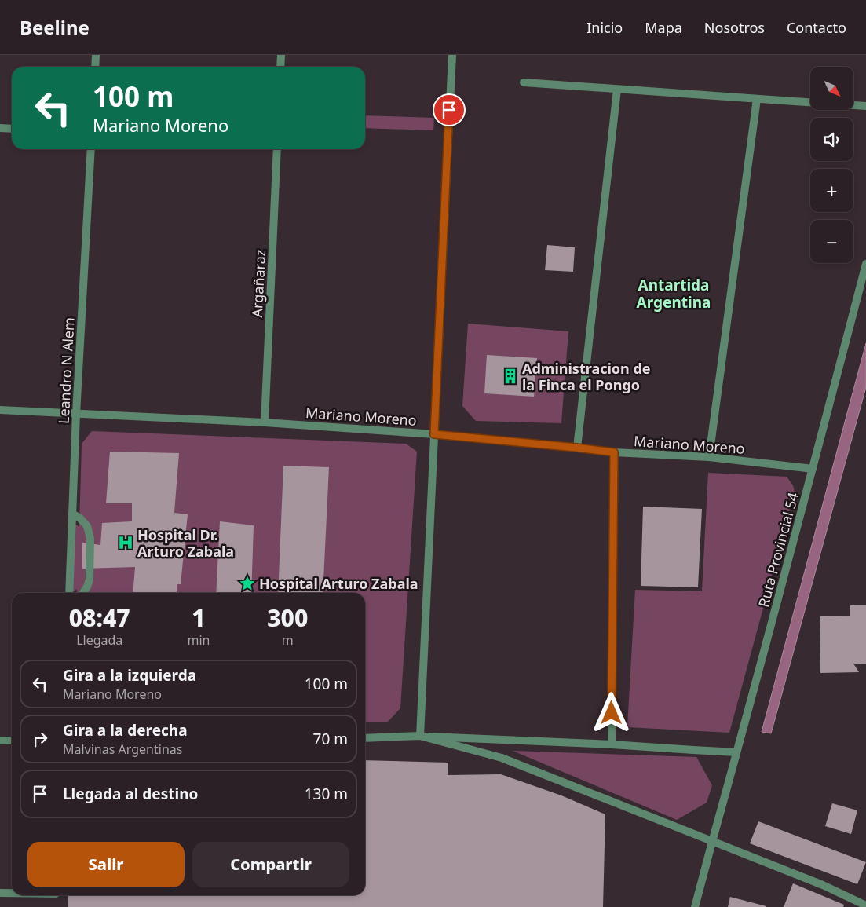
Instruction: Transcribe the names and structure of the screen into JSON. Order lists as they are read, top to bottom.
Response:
{
  "streets": {
    "street": [
      "Argañaraz",
      "Leandro N Alem",
      "Mariano Moreno",
      "Ruta Provincial 54"
    ]
  },
  "crossings": [
    ["Argañaraz", "Mariano Moreno"],
    ["Leandro N Alem", "Mariano Moreno"],
    ["Mariano Moreno", "Ruta Provincial 54"]
  ],
  "districts": ["Antartida Argentina"],
  "places": {
    "building": ["Administracion de la Finca el Pongo"],
    "hospital": ["Hospital Dr. Arturo Zabala"],
    "place": ["Hospital Arturo Zabala"]
  },
  "north": "bottom right",
  "page": {
    "header": "Beeline",
    "nav": [
      "Inicio",
      "Mapa",
      "Nosotros",
      "Contacto"
    ],
    "map_buttons": ["+", "−"],
    "turn": ["100 m", "Mariano Moreno"],
    "eta": [
      "08:47",
      "Llegada",
      "1",
      "min",
      "300",
      "m"
    ],
    "list": [
      {
        "name": "Gira a la izquierda",
        "note": "Mariano Moreno",
        "value": "100 m"
      },
      {
        "name": "Gira a la derecha",
        "note": "Malvinas Argentinas",
        "value": "70 m"
      },
      {
        "name": "Llegada al destino",
        "value": "130 m"
      }
    ],
    "buttons": ["Salir", "Compartir"]
  }
}
